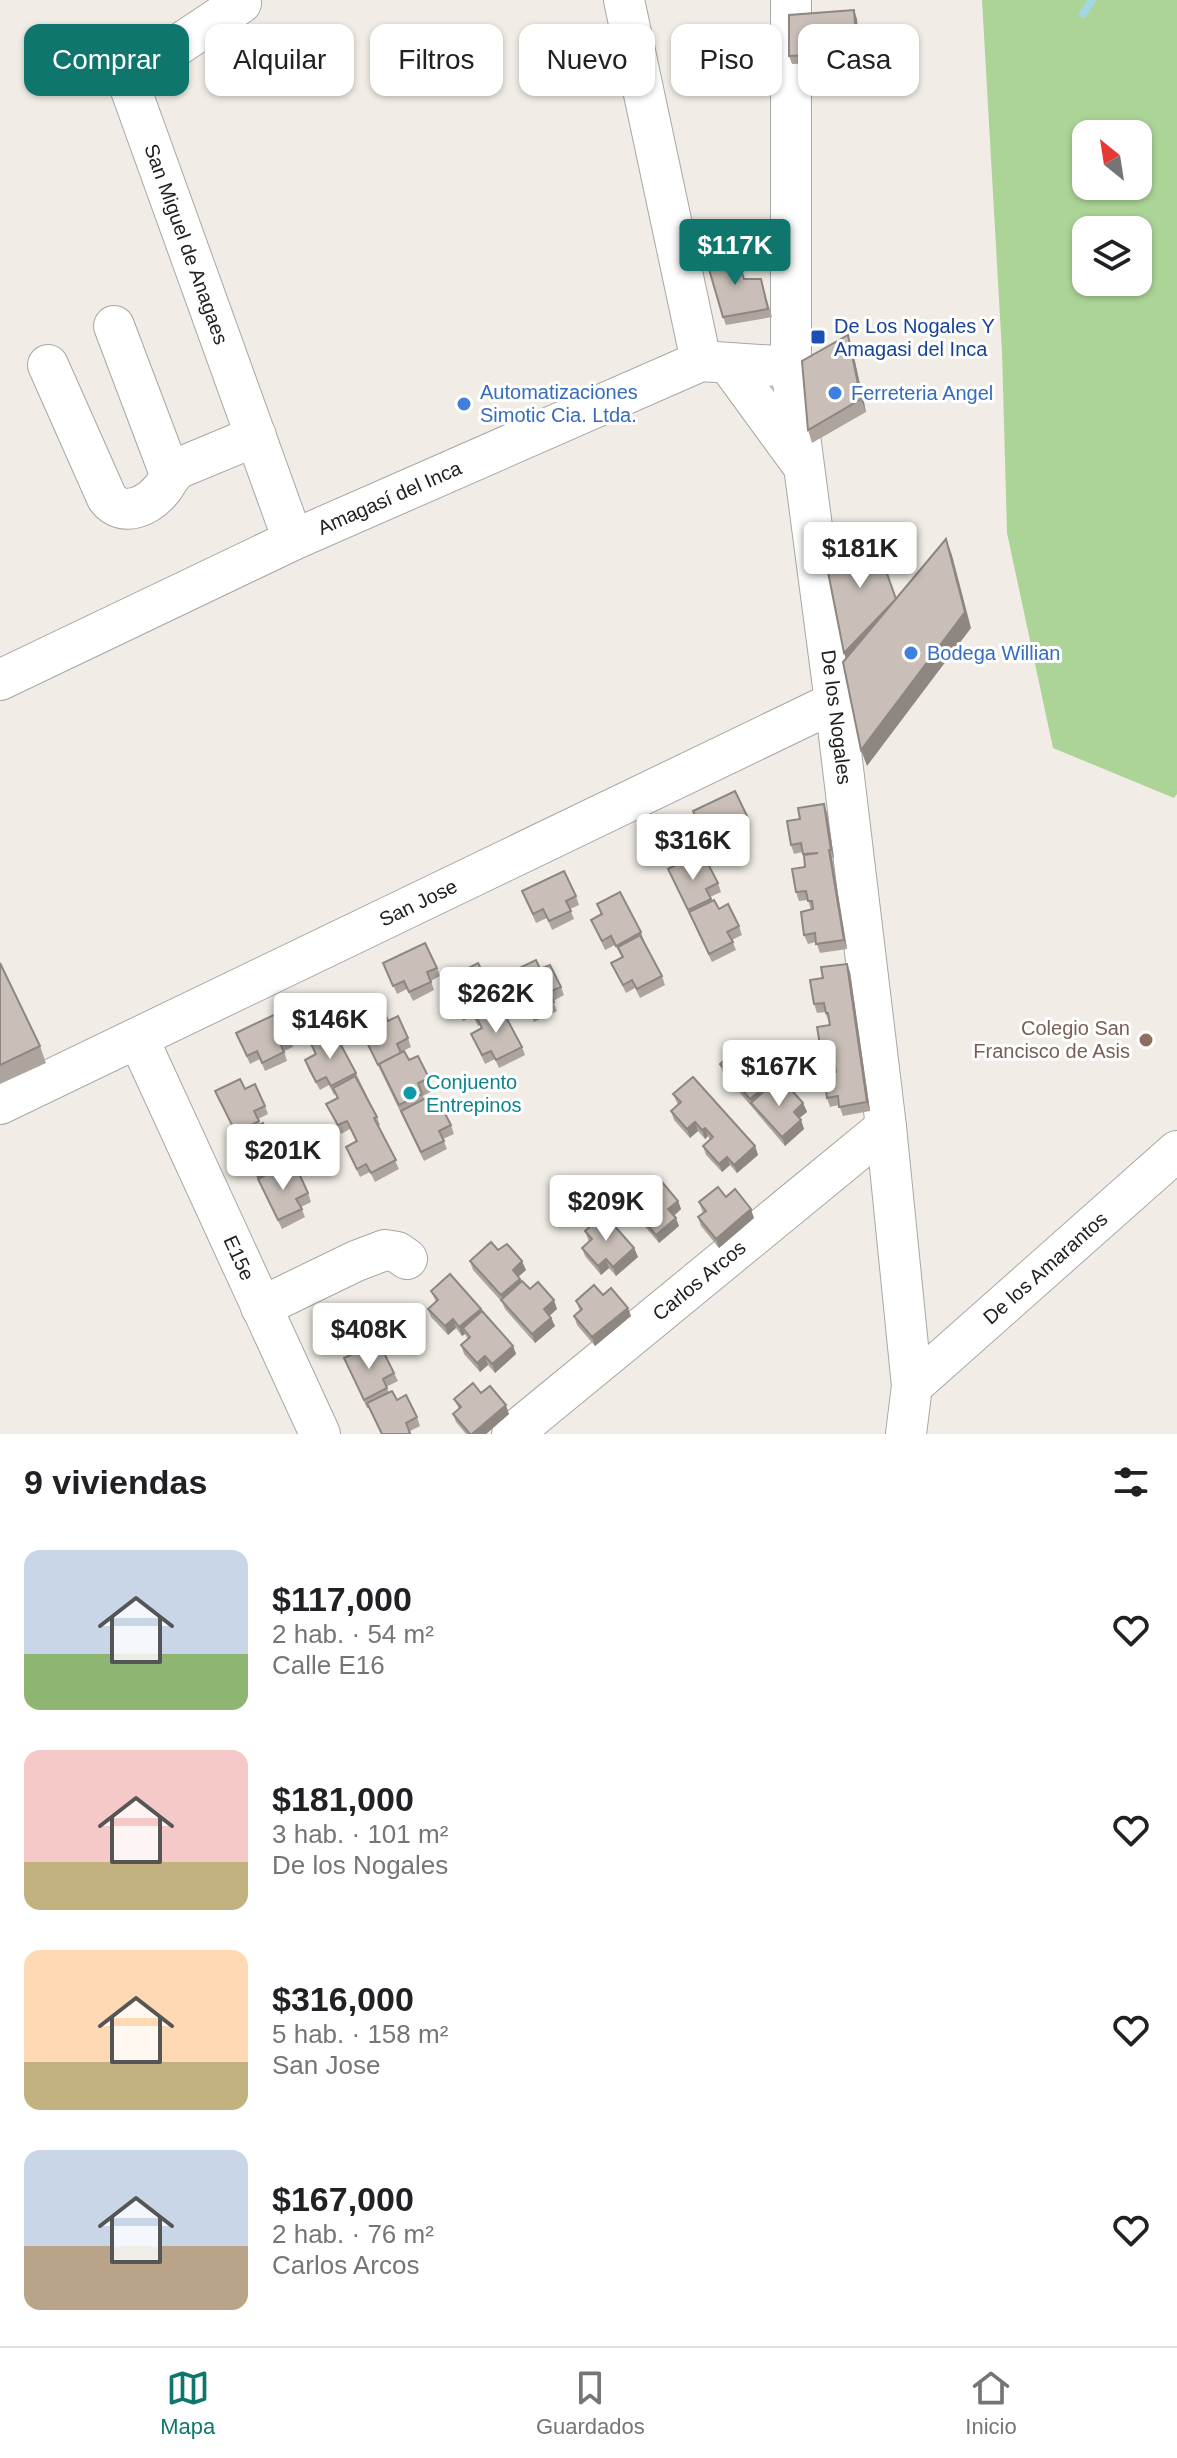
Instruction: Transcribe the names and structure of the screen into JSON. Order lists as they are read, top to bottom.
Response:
{
  "streets": {
    "street": [
      "San Miguel de Anagaes",
      "Amagasí del Inca",
      "De los Nogales",
      "San Jose",
      "E15e",
      "De los Amarantos",
      "Carlos Arcos"
    ]
  },
  "crossings": [
    ["San Miguel de Anagaes", "Amagasí del Inca"],
    ["Amagasí del Inca", "De los Nogales"],
    ["De los Nogales", "San Jose"],
    ["De los Nogales", "De los Amarantos"],
    ["De los Nogales", "Carlos Arcos"],
    ["San Jose", "E15e"]
  ],
  "places": {
    "transit": ["De Los Nogales Y Amagasi del Inca"],
    "other": [
      "Ferreteria Angel",
      "Automatizaciones Simotic Cia. Ltda.",
      "Bodega Willian",
      "Colegio San Francisco de Asis",
      "Conjuento Entrepinos"
    ]
  },
  "north": "top left",
  "page": {
    "chip": [
      "Comprar",
      "Alquilar",
      "Filtros",
      "Nuevo",
      "Piso",
      "Casa"
    ],
    "price": [
      "$117K",
      "$181K",
      "$316K",
      "$262K",
      "$146K",
      "$167K",
      "$201K",
      "$209K",
      "$408K"
    ],
    "heading": "9 viviendas",
    "list": [
      {
        "name": "$117,000",
        "note": "2 hab. · 54 m² · Calle E16"
      },
      {
        "name": "$181,000",
        "note": "3 hab. · 101 m² · De los Nogales"
      },
      {
        "name": "$316,000",
        "note": "5 hab. · 158 m² · San Jose"
      },
      {
        "name": "$167,000",
        "note": "2 hab. · 76 m² · Carlos Arcos"
      }
    ],
    "tabs": ["Mapa", "Guardados", "Inicio"]
  }
}
